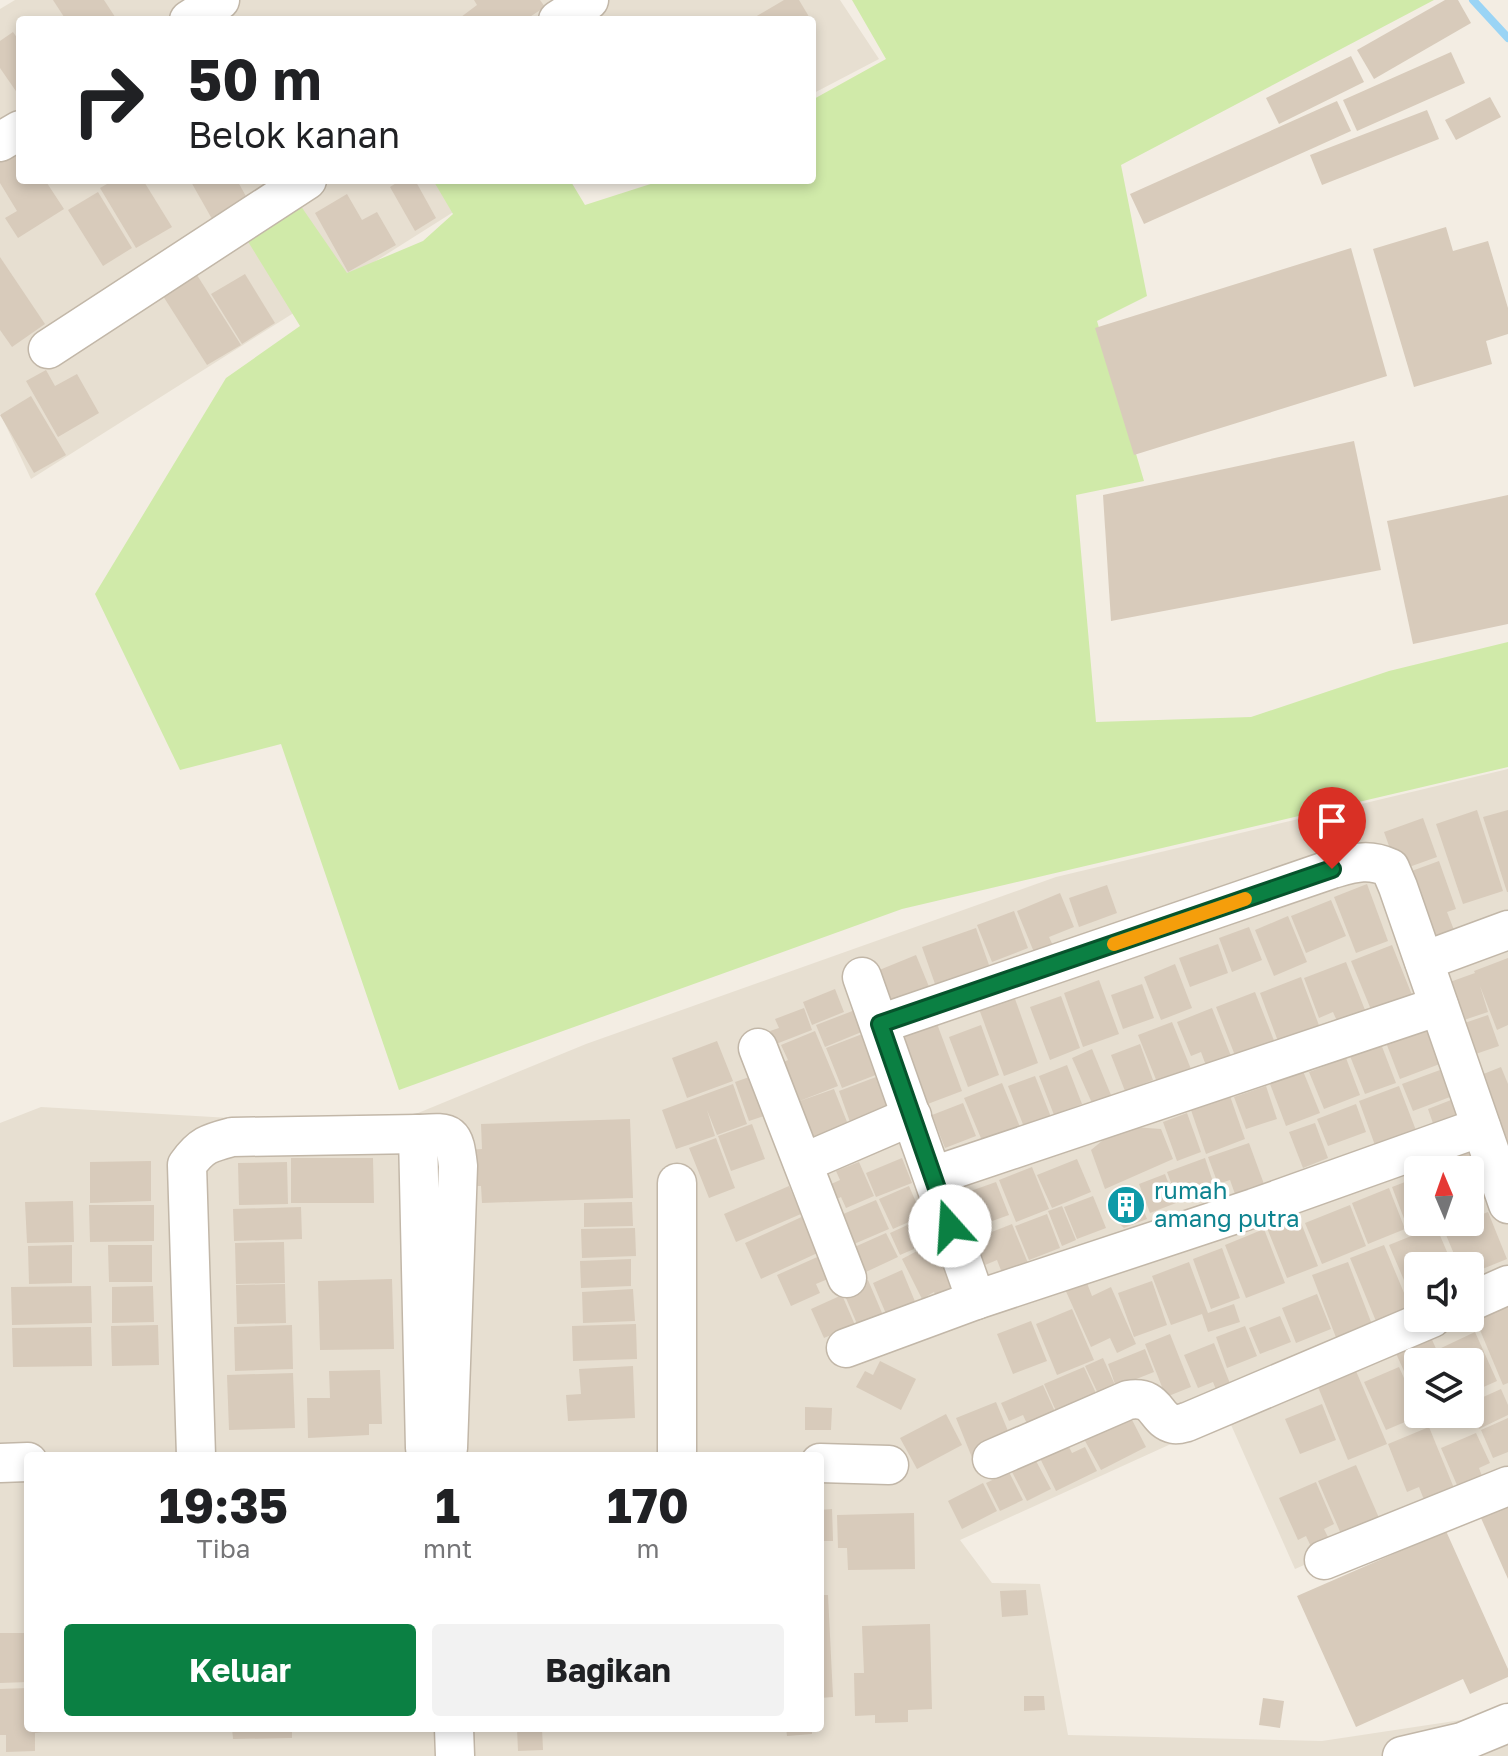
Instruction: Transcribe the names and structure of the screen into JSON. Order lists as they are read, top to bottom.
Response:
{
  "places": {
    "building": ["rumah amang putra"]
  },
  "north": "top",
  "page": {
    "turn": ["50 m", "Belok kanan"],
    "eta": [
      "19:35",
      "Tiba",
      "1",
      "mnt",
      "170",
      "m"
    ],
    "buttons": ["Keluar", "Bagikan"]
  }
}
